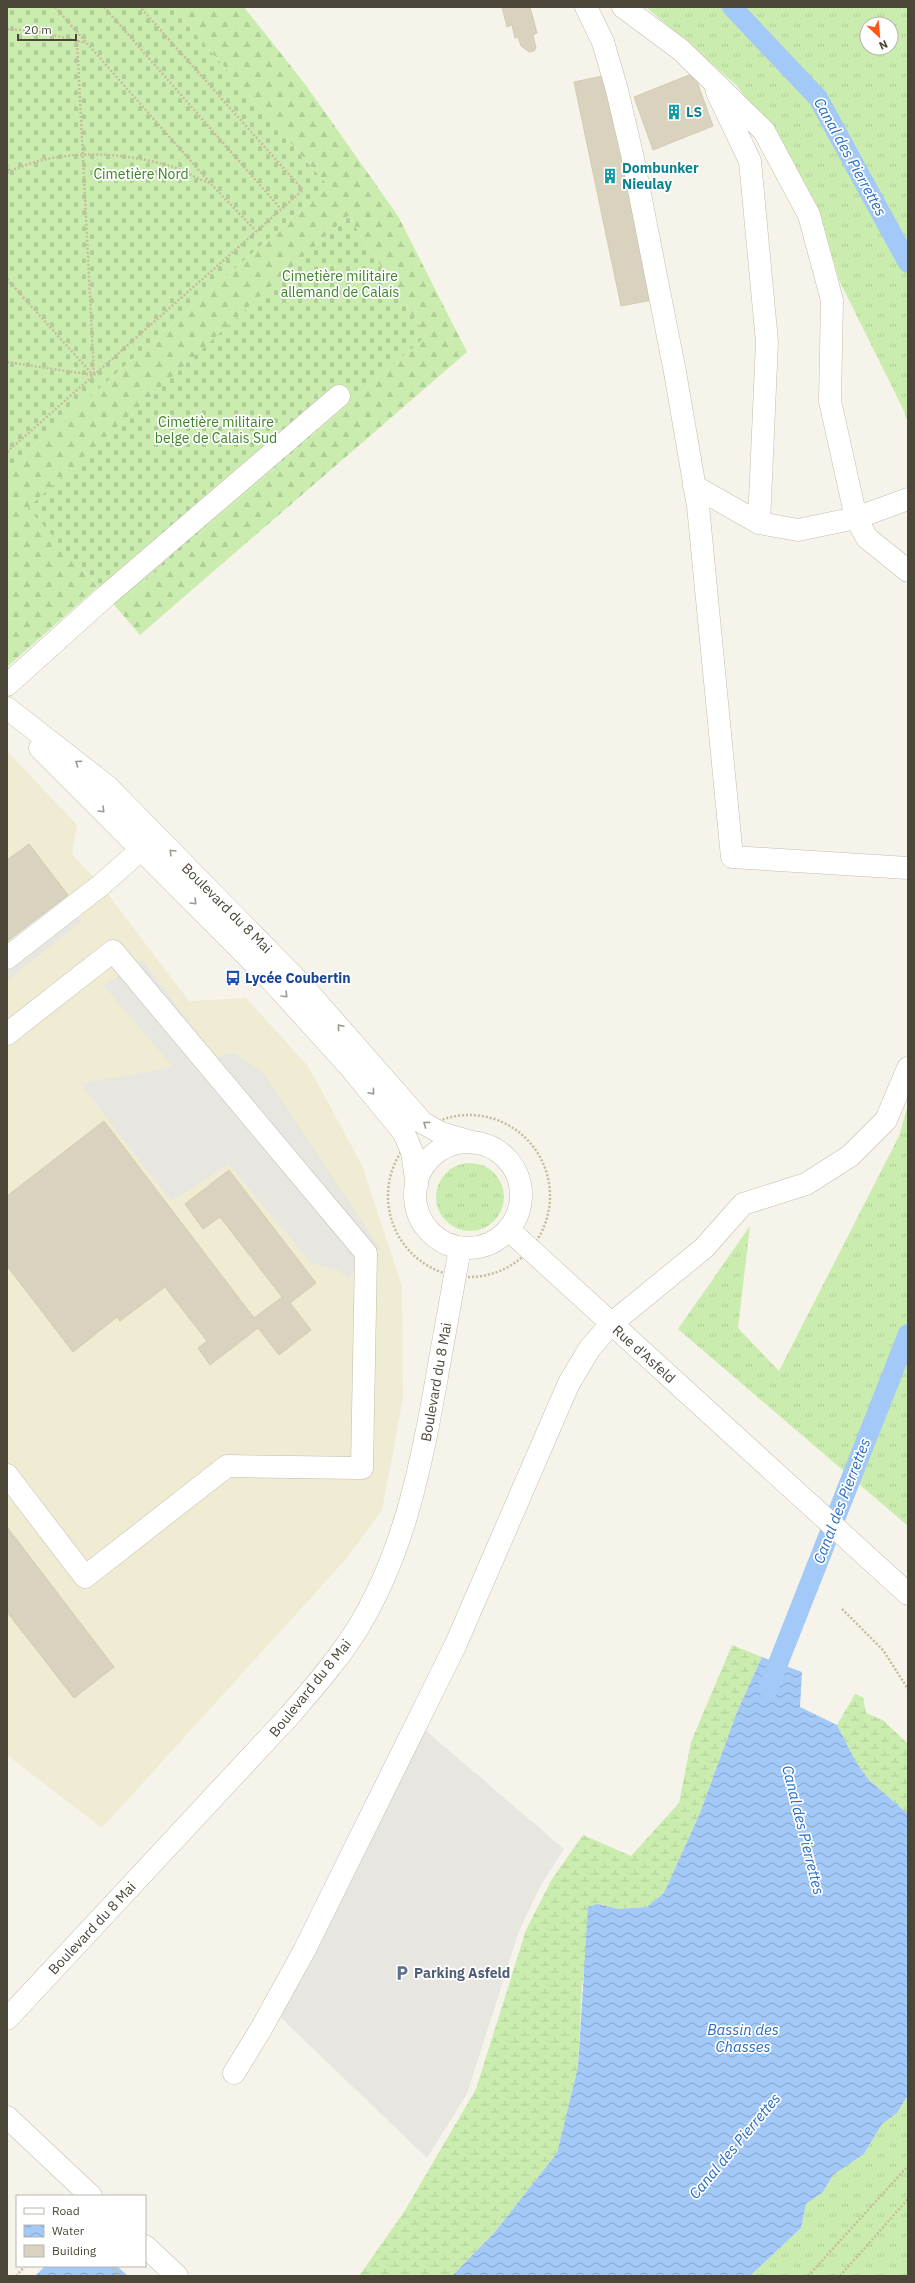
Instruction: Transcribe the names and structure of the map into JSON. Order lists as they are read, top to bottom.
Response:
{
  "streets": {
    "street": ["Boulevard du 8 Mai", "Rue d'Asfeld"]
  },
  "crossings": [
    ["Boulevard du 8 Mai", "Rue d'Asfeld"]
  ],
  "water": ["Canal des Pierrettes", "Bassin des Chasses"],
  "parks": ["Cimetière Nord", "Cimetière militaire allemand de Calais", "Cimetière militaire belge de Calais Sud"],
  "places": {
    "building": ["LS", "Dombunker Nieulay"],
    "bus stop": ["Lycée Coubertin"],
    "parking": ["Parking Asfeld"]
  },
  "legend": ["Road", "Water", "Building"],
  "scale_bar": "20 m",
  "north": "bottom right"
}
